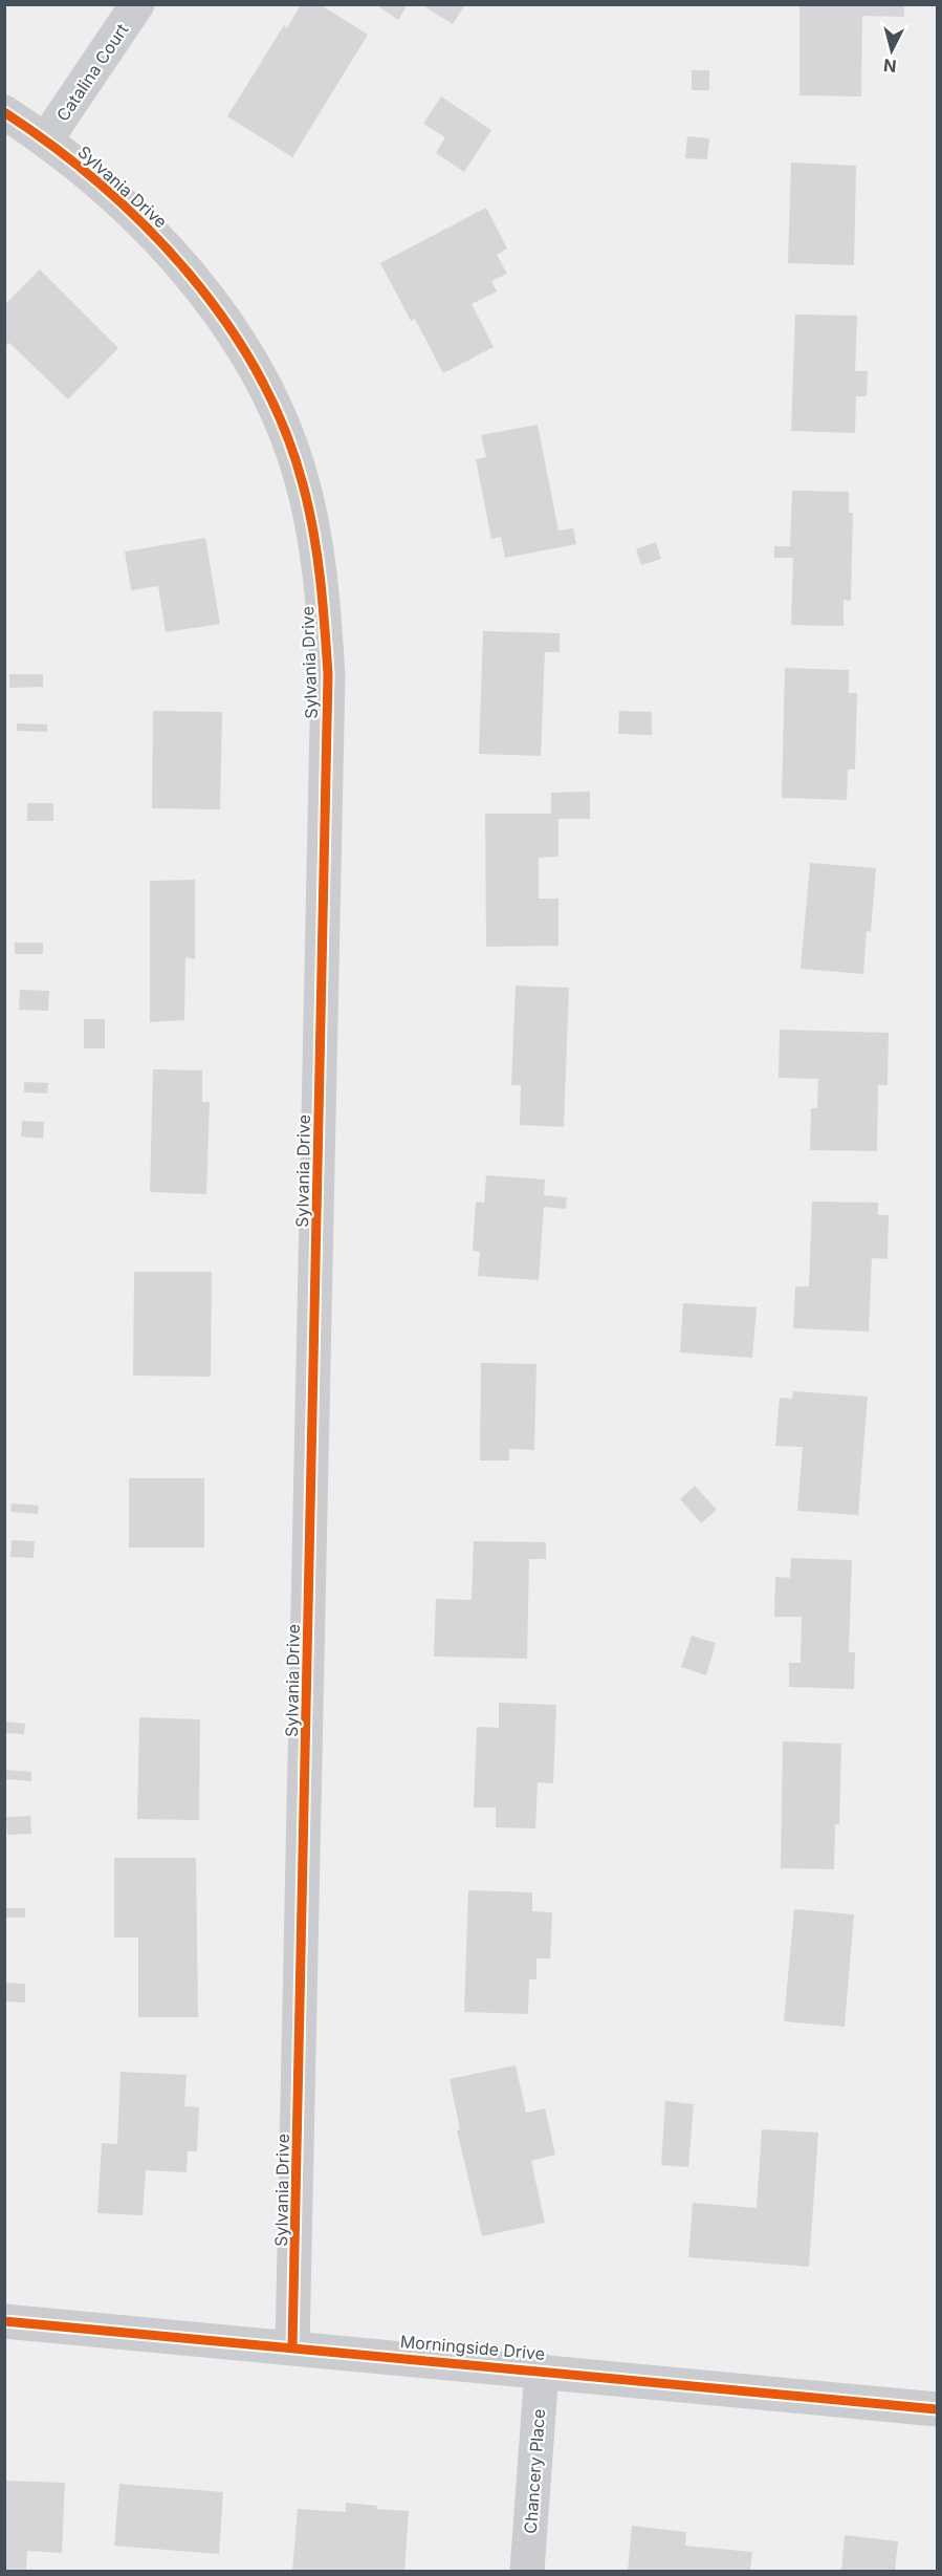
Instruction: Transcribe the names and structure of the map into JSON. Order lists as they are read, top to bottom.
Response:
{
  "streets": {
    "street": [
      "Catalina Court",
      "Sylvania Drive",
      "Morningside Drive",
      "Chancery Place"
    ]
  },
  "crossings": [
    ["Catalina Court", "Sylvania Drive"],
    ["Sylvania Drive", "Morningside Drive"],
    ["Morningside Drive", "Chancery Place"]
  ],
  "north": "bottom"
}
